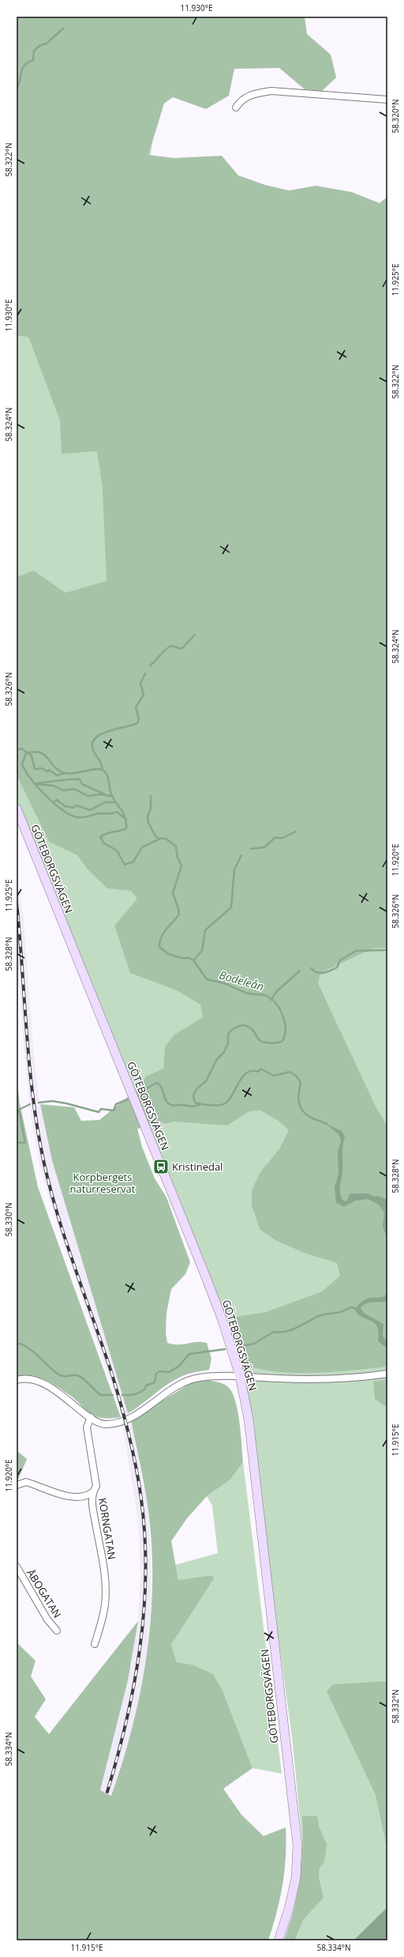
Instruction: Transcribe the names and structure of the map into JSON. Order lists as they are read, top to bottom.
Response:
{
  "streets": {
    "street": ["GÖTEBORGSVÄGEN", "KORNGATAN", "ÅBOGATAN"]
  },
  "water": ["Bodeleån"],
  "parks": ["Korpbergets naturreservat"],
  "places": {
    "bus stop": ["Kristinedal"]
  },
  "coordinates": [
    "11.930°E",
    "58.320°N",
    "58.322°N",
    "11.925°E",
    "58.324°N",
    "58.326°N",
    "11.920°E",
    "58.328°N",
    "58.330°N",
    "11.915°E",
    "58.332°N",
    "58.334°N"
  ]
}
